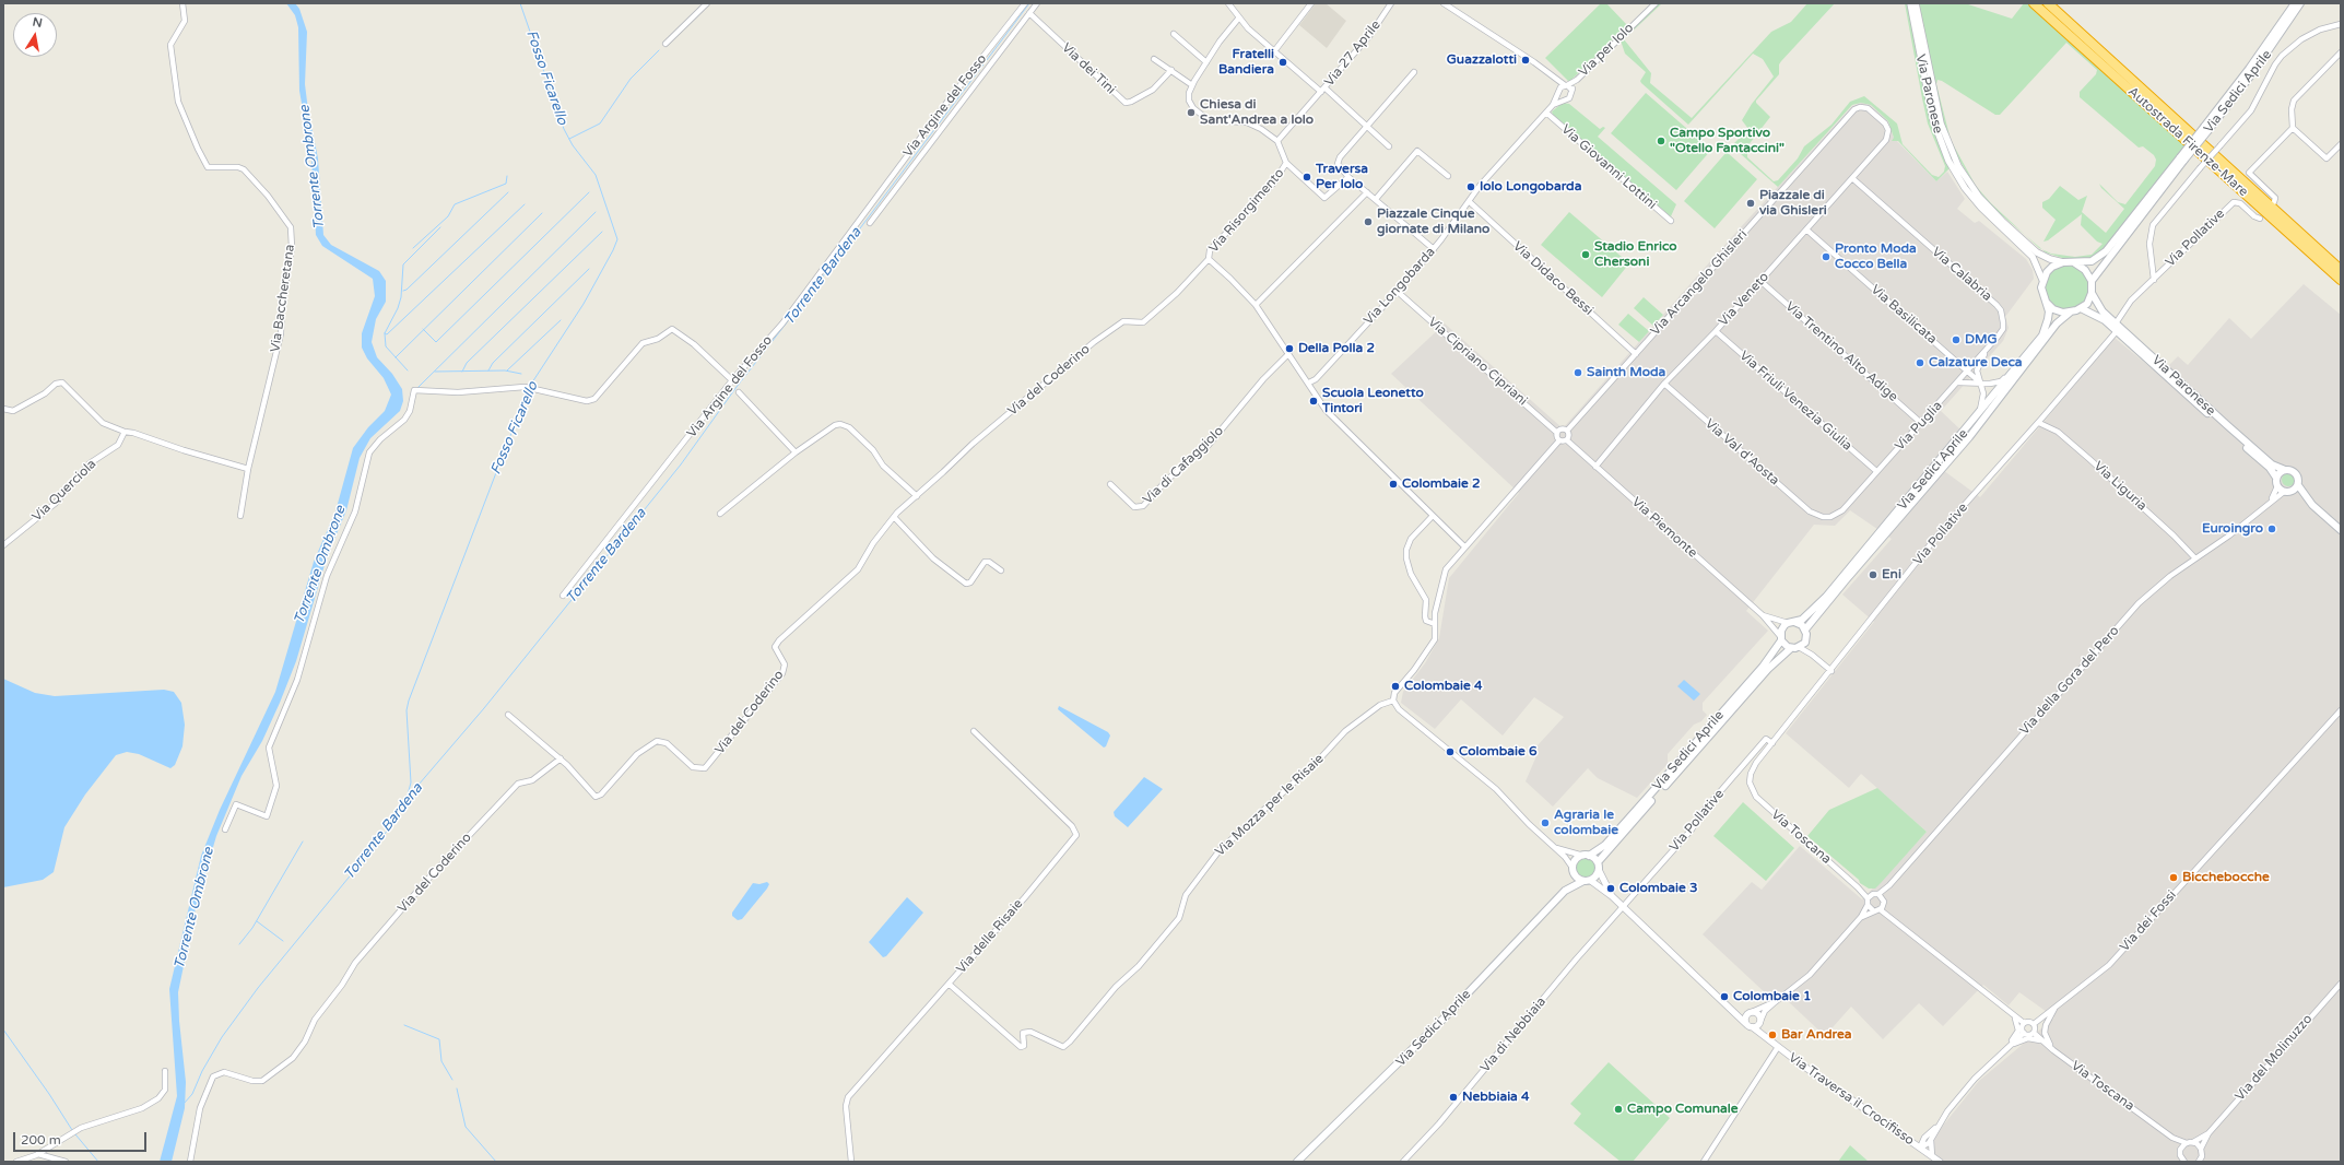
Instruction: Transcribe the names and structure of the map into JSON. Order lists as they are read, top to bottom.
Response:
{
  "streets": {
    "highway": ["Autostrada Firenze-Mare"],
    "main road": ["Via Sedici Aprile", "Via Paronese"],
    "street": [
      "Via per Iolo",
      "Via 27 Aprile",
      "Via dei Tini",
      "Via Argine del Fosso",
      "Via Giovanni Lottini",
      "Via Risorgimento",
      "Via Pollative",
      "Via Calabria",
      "Via Didaco Bessi",
      "Via Arcangelo Ghisleri",
      "Via Longobarda",
      "Via Baccheretana",
      "Via Veneto",
      "Via Basilicata",
      "Via Trentino Alto Adige",
      "Via Cipriano Cipriani",
      "Via del Coderino",
      "Via Friuli Venezia Giulia",
      "Via Puglia",
      "Via Val d'Aosta",
      "Via di Cafaggiolo",
      "Via Liguria",
      "Via Querciola",
      "Via Piemonte",
      "Via della Gora del Pero",
      "Via Mozza per le Risaie",
      "Via Toscana",
      "Via dei Fossi",
      "Via delle Risaie",
      "Via di Nebbiaia",
      "Via del Molinuzzo",
      "Via Traversa il Crocifisso"
    ]
  },
  "crossings": [
    ["Via per Iolo", "Via Longobarda"],
    ["Via Sedici Aprile", "Via Paronese"],
    ["Via Sedici Aprile", "Via Piemonte"],
    ["Via Paronese", "Via Pollative"],
    ["Via Paronese", "Via della Gora del Pero"],
    ["Via Giovanni Lottini", "Via Longobarda"],
    ["Via Risorgimento", "Via del Coderino"],
    ["Via Pollative", "Via Liguria"],
    ["Via Pollative", "Via Toscana"],
    ["Via Pollative", "Via di Nebbiaia"],
    ["Via Calabria", "Via Veneto"],
    ["Via Calabria", "Via Puglia"],
    ["Via Didaco Bessi", "Via Arcangelo Ghisleri"],
    ["Via Didaco Bessi", "Via Longobarda"],
    ["Via Arcangelo Ghisleri", "Via Veneto"],
    ["Via Arcangelo Ghisleri", "Via Cipriano Cipriani"],
    ["Via Arcangelo Ghisleri", "Via Piemonte"],
    ["Via Longobarda", "Via Cipriano Cipriani"],
    ["Via Veneto", "Via Basilicata"],
    ["Via Veneto", "Via Trentino Alto Adige"],
    ["Via Veneto", "Via Friuli Venezia Giulia"],
    ["Via Veneto", "Via Val d'Aosta"],
    ["Via Veneto", "Via Piemonte"],
    ["Via Basilicata", "Via Puglia"],
    ["Via Trentino Alto Adige", "Via Puglia"],
    ["Via Cipriano Cipriani", "Via Piemonte"],
    ["Via Friuli Venezia Giulia", "Via Puglia"],
    ["Via Puglia", "Via Val d'Aosta"],
    ["Via Liguria", "Via della Gora del Pero"],
    ["Via della Gora del Pero", "Via Toscana"],
    ["Via Mozza per le Risaie", "Via delle Risaie"],
    ["Via Toscana", "Via dei Fossi"]
  ],
  "water": ["Fosso Ficarello", "Torrente Ombrone", "Torrente Bardena"],
  "places": [
    "Guazzalotti",
    "Fratelli Bandiera",
    "Chiesa di Sant'Andrea a Iolo",
    "Campo Sportivo \"Otello Fantaccini\"",
    "Traversa Per Iolo",
    "Iolo Longobarda",
    "Piazzale di via Ghisleri",
    "Piazzale Cinque giornate di Milano",
    "Stadio Enrico Chersoni",
    "Pronto Moda Cocco Bella",
    "DMG",
    "Della Polla 2",
    "Calzature Deca",
    "Sainth Moda",
    "Scuola Leonetto Tintori",
    "Colombaie 2",
    "Euroingro",
    "Eni",
    "Colombaie 4",
    "Colombaie 6",
    "Agraria le colombaie",
    "Bicchebocche",
    "Colombaie 3",
    "Colombaie 1",
    "Bar Andrea",
    "Nebbiaia 4",
    "Campo Comunale"
  ],
  "scale_bar": "200 m",
  "north": "top"
}
